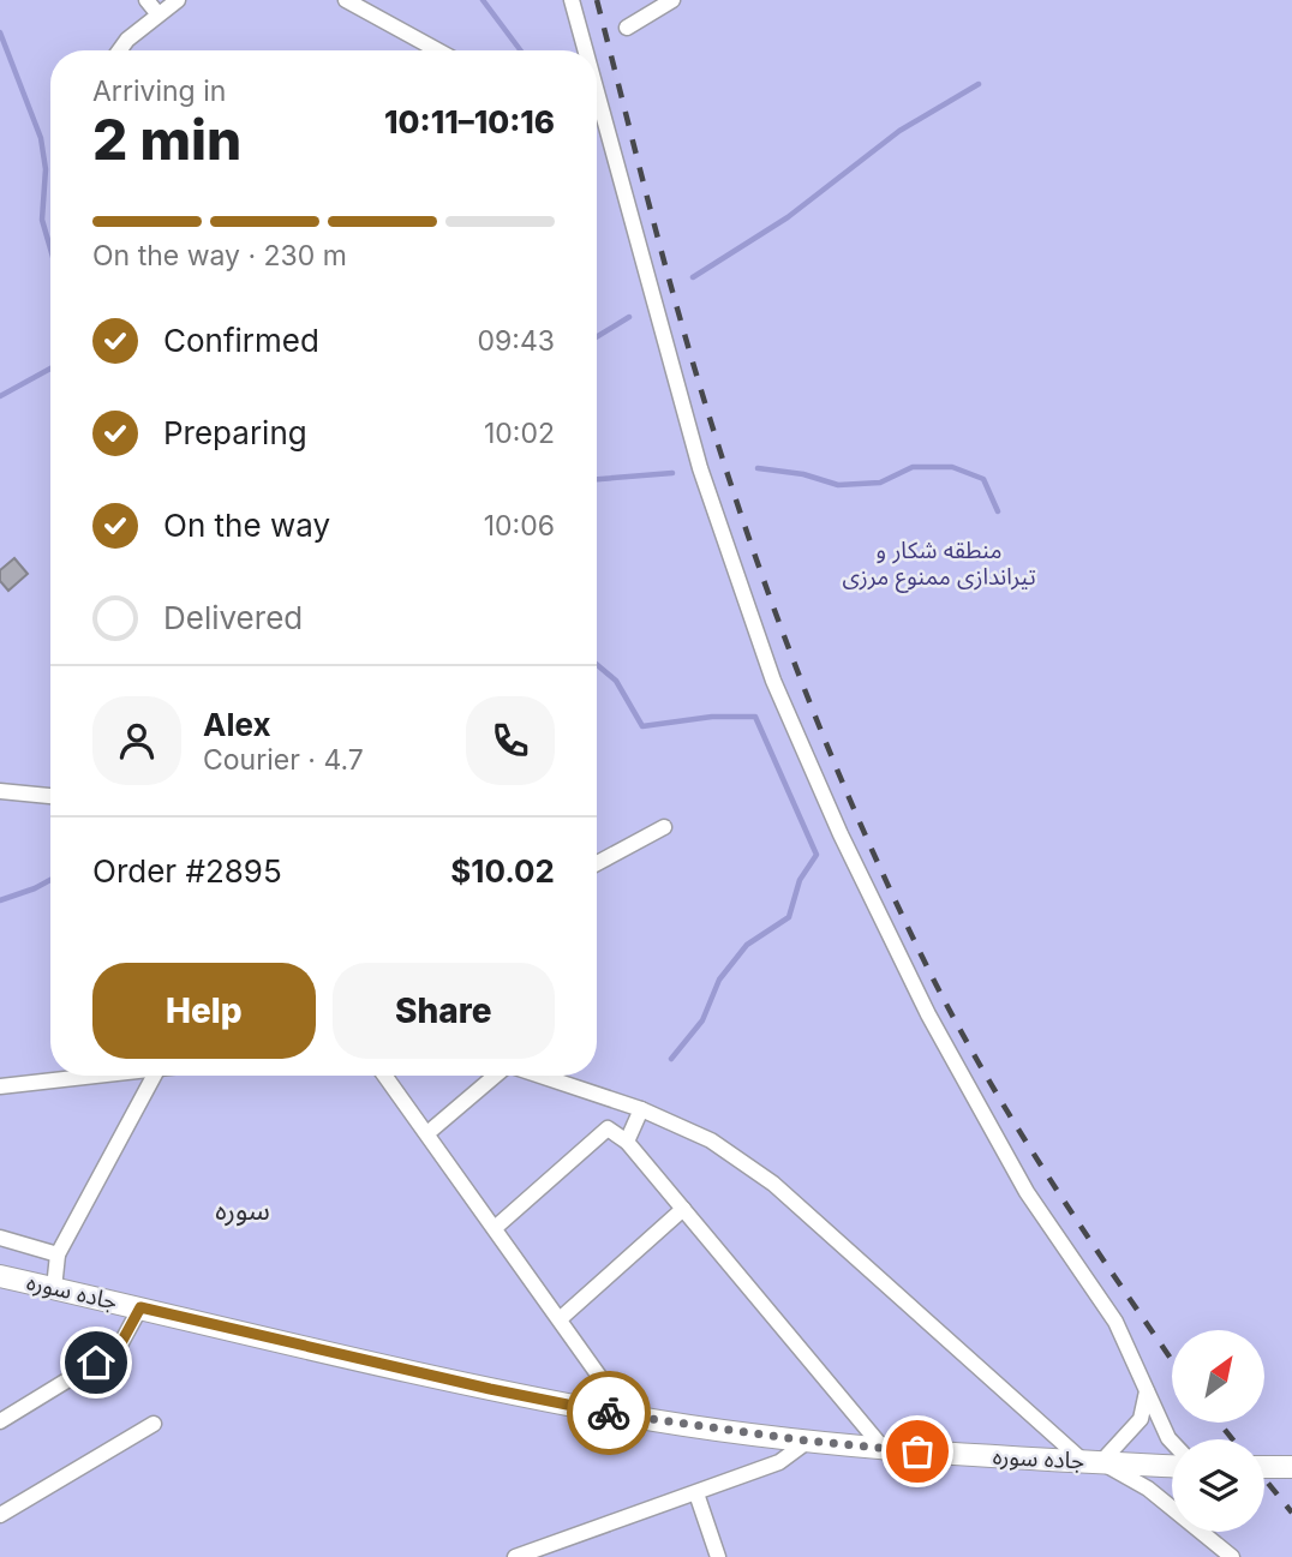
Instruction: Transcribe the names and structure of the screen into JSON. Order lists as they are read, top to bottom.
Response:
{
  "streets": {
    "main road": ["جاده سوره"]
  },
  "districts": ["سوره"],
  "parks": ["منطقه شکار و تیراندازی ممنوع مرزی"],
  "north": "top right",
  "page": {
    "heading": ["2 min", "Arriving in", "10:11–10:16"],
    "panel": [
      "Alex",
      "Courier · 4.7",
      "Order #2895",
      "$10.02"
    ],
    "bar": "On the way · 230 m",
    "list": [
      ["Confirmed", "09:43"],
      ["Preparing", "10:02"],
      ["On the way", "10:06"],
      "Delivered"
    ],
    "buttons": ["Help", "Share"]
  }
}
